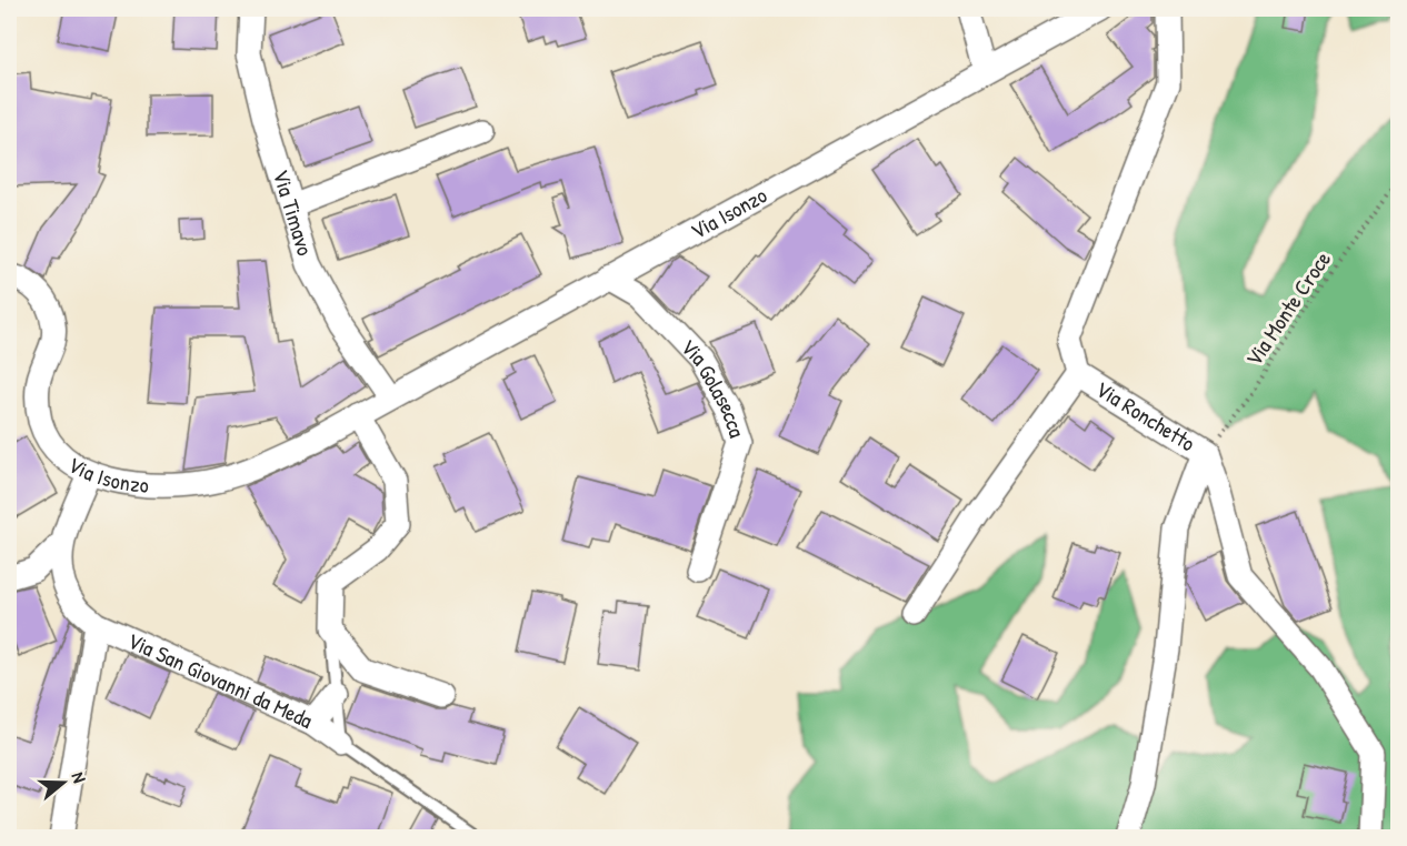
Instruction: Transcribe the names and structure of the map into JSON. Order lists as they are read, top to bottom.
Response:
{
  "streets": {
    "street": [
      "Via Isonzo",
      "Via Timavo",
      "Via Golasecca",
      "Via Ronchetto",
      "Via San Giovanni da Meda"
    ],
    "path": ["Via Monte Croce"]
  },
  "crossings": [
    ["Via Isonzo", "Via Timavo"],
    ["Via Isonzo", "Via Golasecca"],
    ["Via Isonzo", "Via San Giovanni da Meda"],
    ["Via Monte Croce", "Via Ronchetto"]
  ],
  "north": "right"
}
